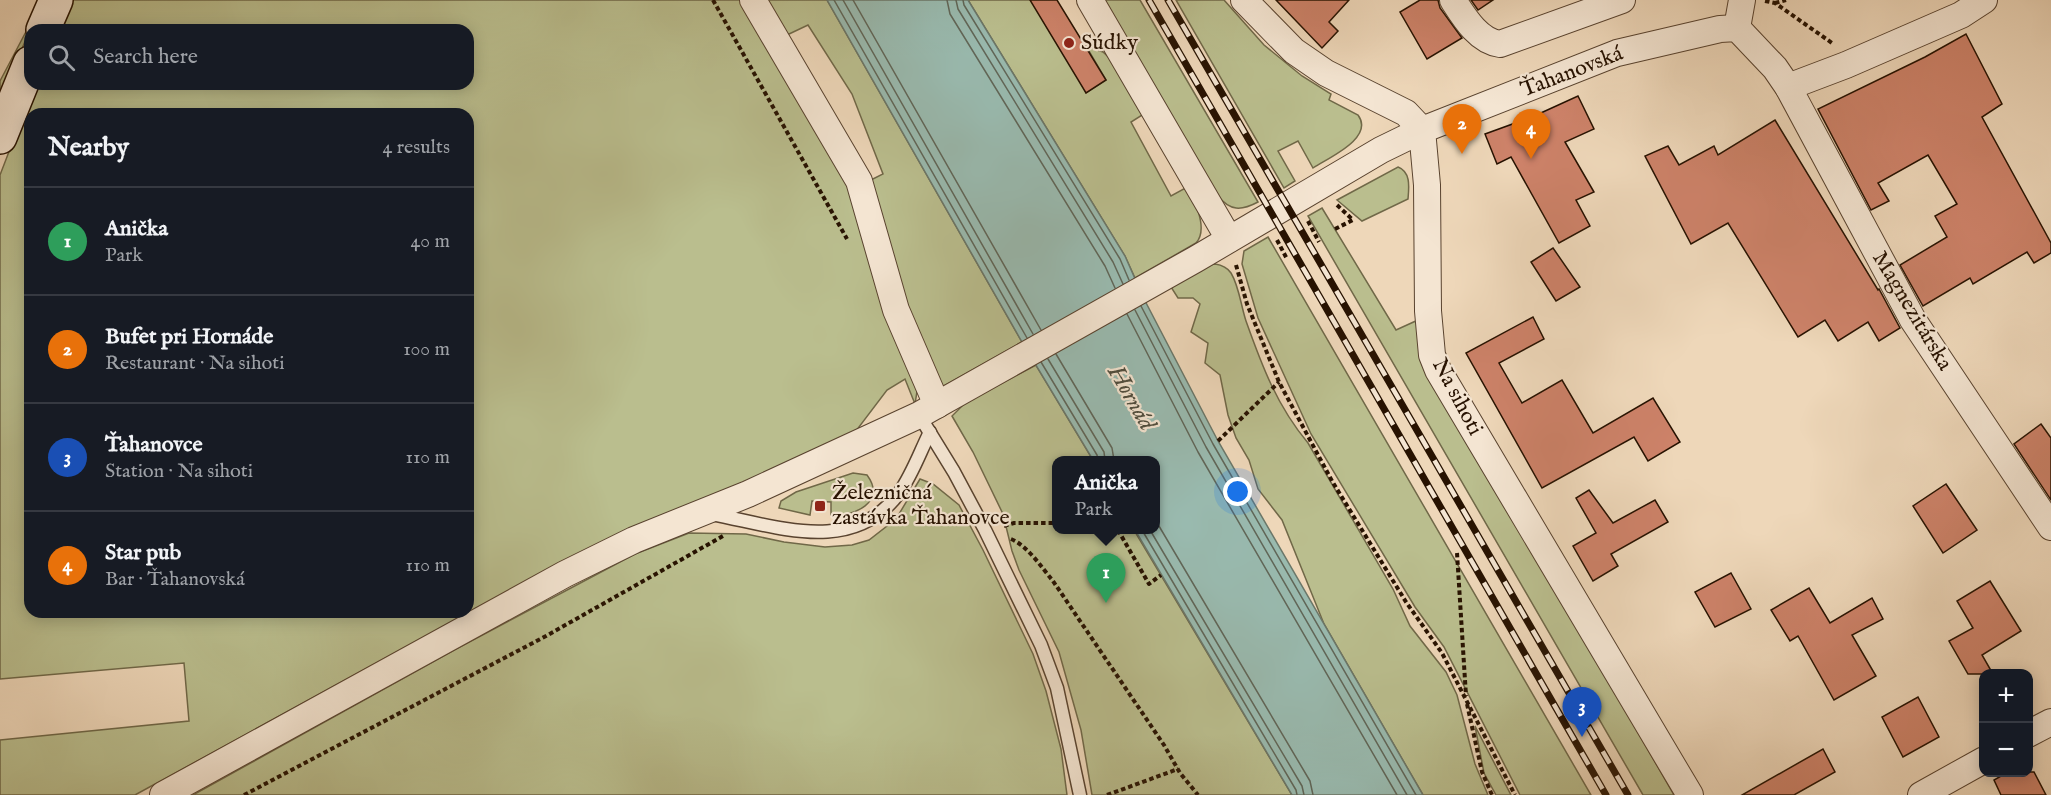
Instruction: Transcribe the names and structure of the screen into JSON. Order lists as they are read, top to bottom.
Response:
{
  "streets": {
    "street": ["Ťahanovská", "Magnezitárska", "Na sihoti"]
  },
  "crossings": [
    ["Ťahanovská", "Na sihoti"]
  ],
  "water": ["Hornád"],
  "places": {
    "other": ["Súdky"],
    "transit": ["Železničná zastávka Ťahanovce"]
  },
  "page": {
    "search": "Search here",
    "pins": [
      "2",
      "4",
      "1",
      "3"
    ],
    "heading": ["Nearby", "4 results"],
    "list": [
      {
        "mark": "1",
        "name": "Anička",
        "note": "Park",
        "value": "40 m"
      },
      {
        "mark": "2",
        "name": "Bufet pri Hornáde",
        "note": "Restaurant · Na sihoti",
        "value": "100 m"
      },
      {
        "mark": "3",
        "name": "Ťahanovce",
        "note": "Station · Na sihoti",
        "value": "110 m"
      },
      {
        "mark": "4",
        "name": "Star pub",
        "note": "Bar · Ťahanovská",
        "value": "110 m"
      }
    ],
    "popup": ["Anička", "Park"],
    "map_buttons": ["+", "−"]
  }
}
